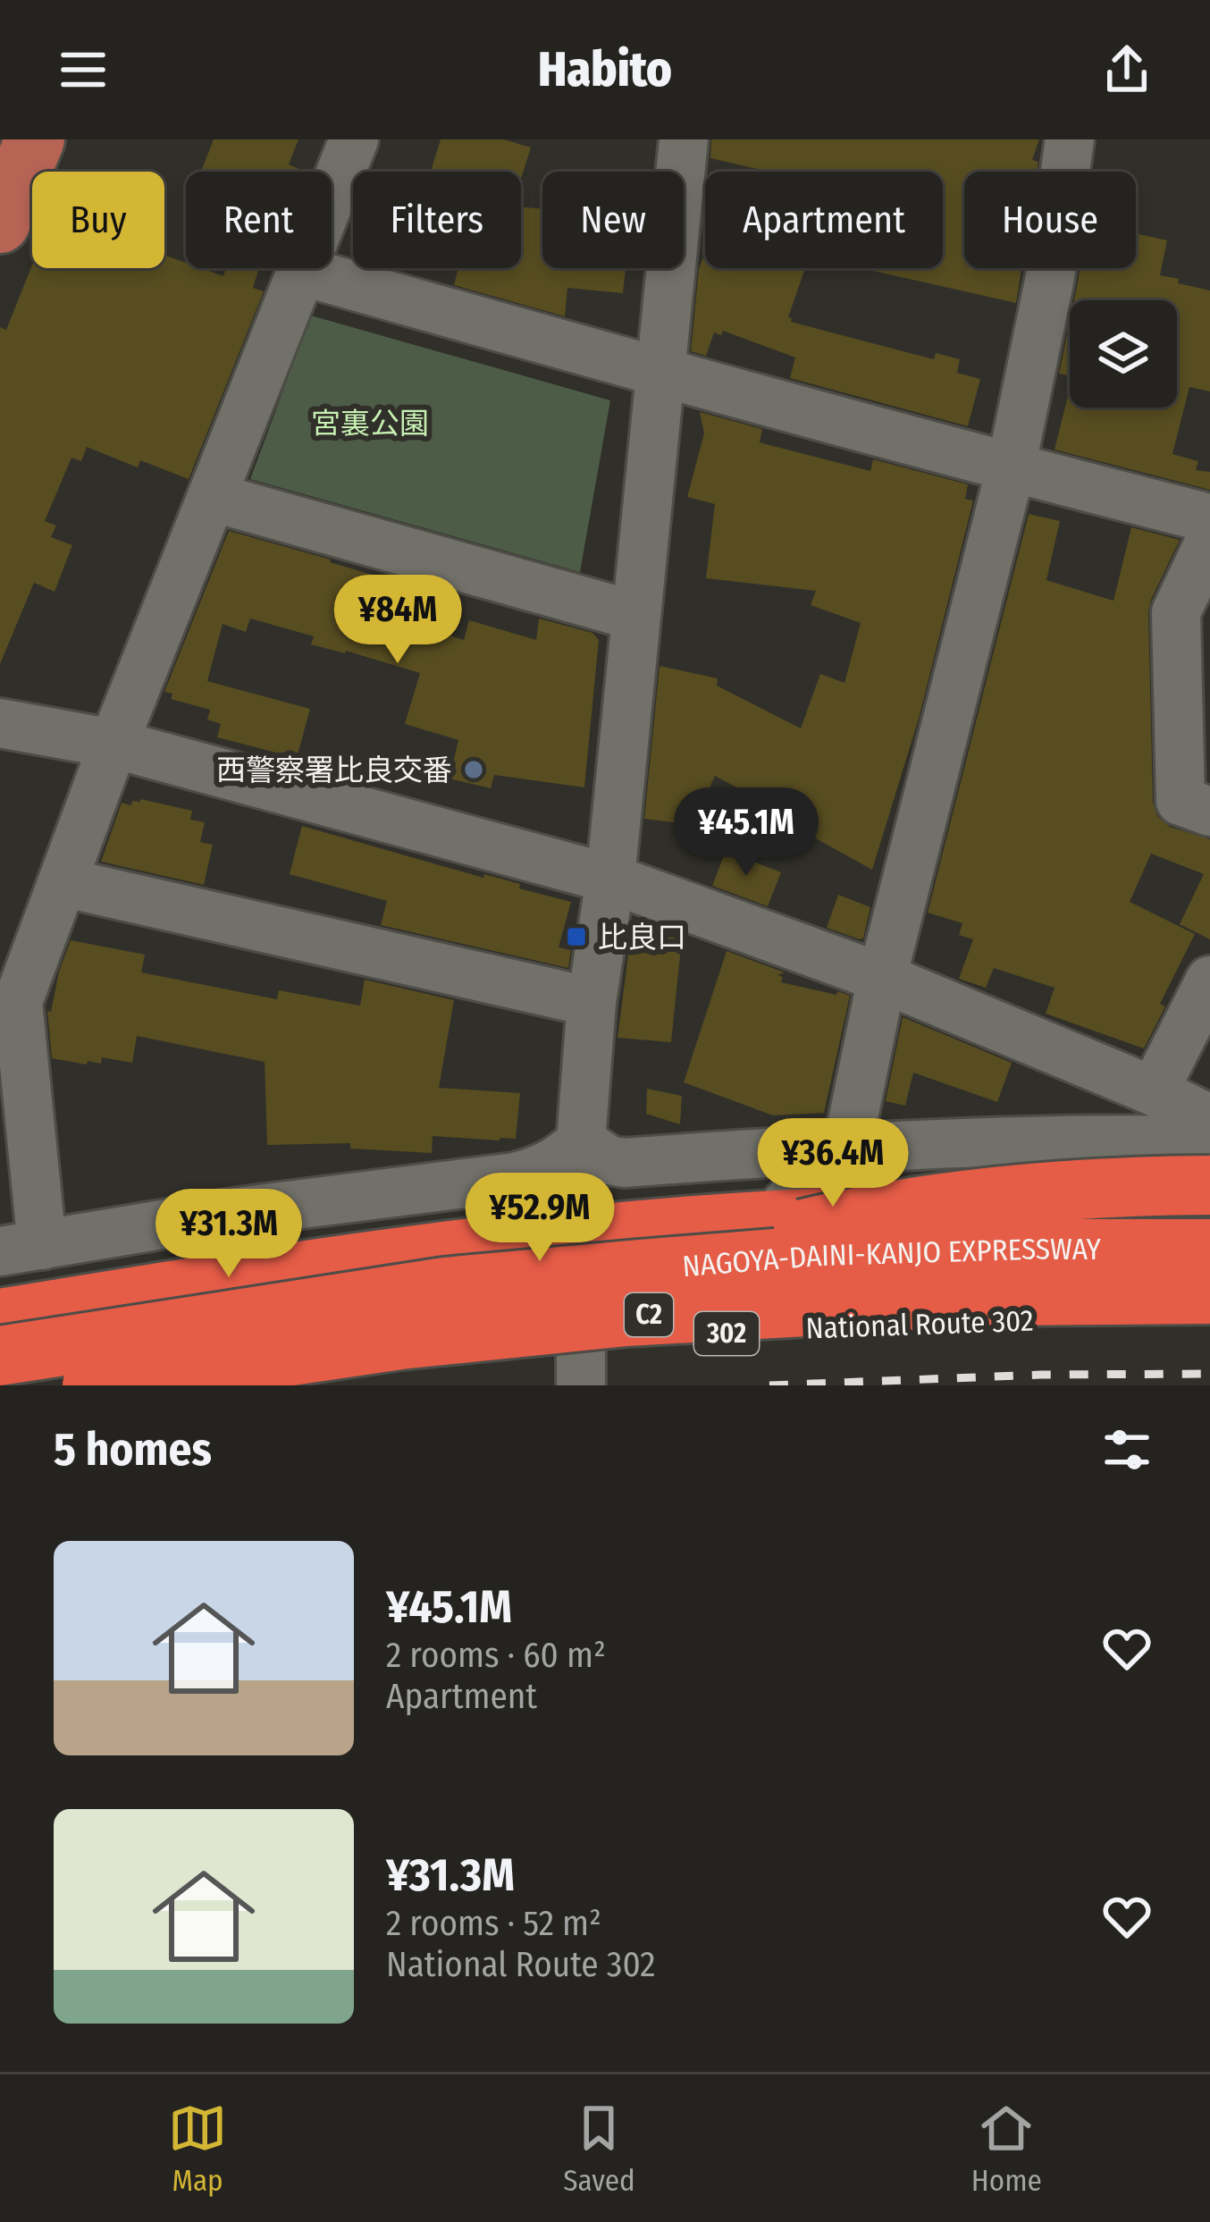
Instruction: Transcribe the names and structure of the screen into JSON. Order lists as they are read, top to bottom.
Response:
{
  "streets": {
    "highway": [
      "NAGOYA-DAINI-KANJO EXPRESSWAY",
      "C2",
      "National Route 302",
      "302"
    ]
  },
  "parks": ["宮裏公園"],
  "places": {
    "other": ["西警察署比良交番"],
    "transit": ["比良口"]
  },
  "page": {
    "header": "Habito",
    "chip": [
      "Buy",
      "Rent",
      "Filters",
      "New",
      "Apartment",
      "House"
    ],
    "price": [
      "¥84M",
      "¥45.1M",
      "¥36.4M",
      "¥52.9M",
      "¥31.3M"
    ],
    "heading": "5 homes",
    "list": [
      {
        "name": "¥45.1M",
        "note": "2 rooms · 60 m² · Apartment"
      },
      {
        "name": "¥31.3M",
        "note": "2 rooms · 52 m² · National Route 302"
      }
    ],
    "tabs": ["Map", "Saved", "Home"]
  }
}
